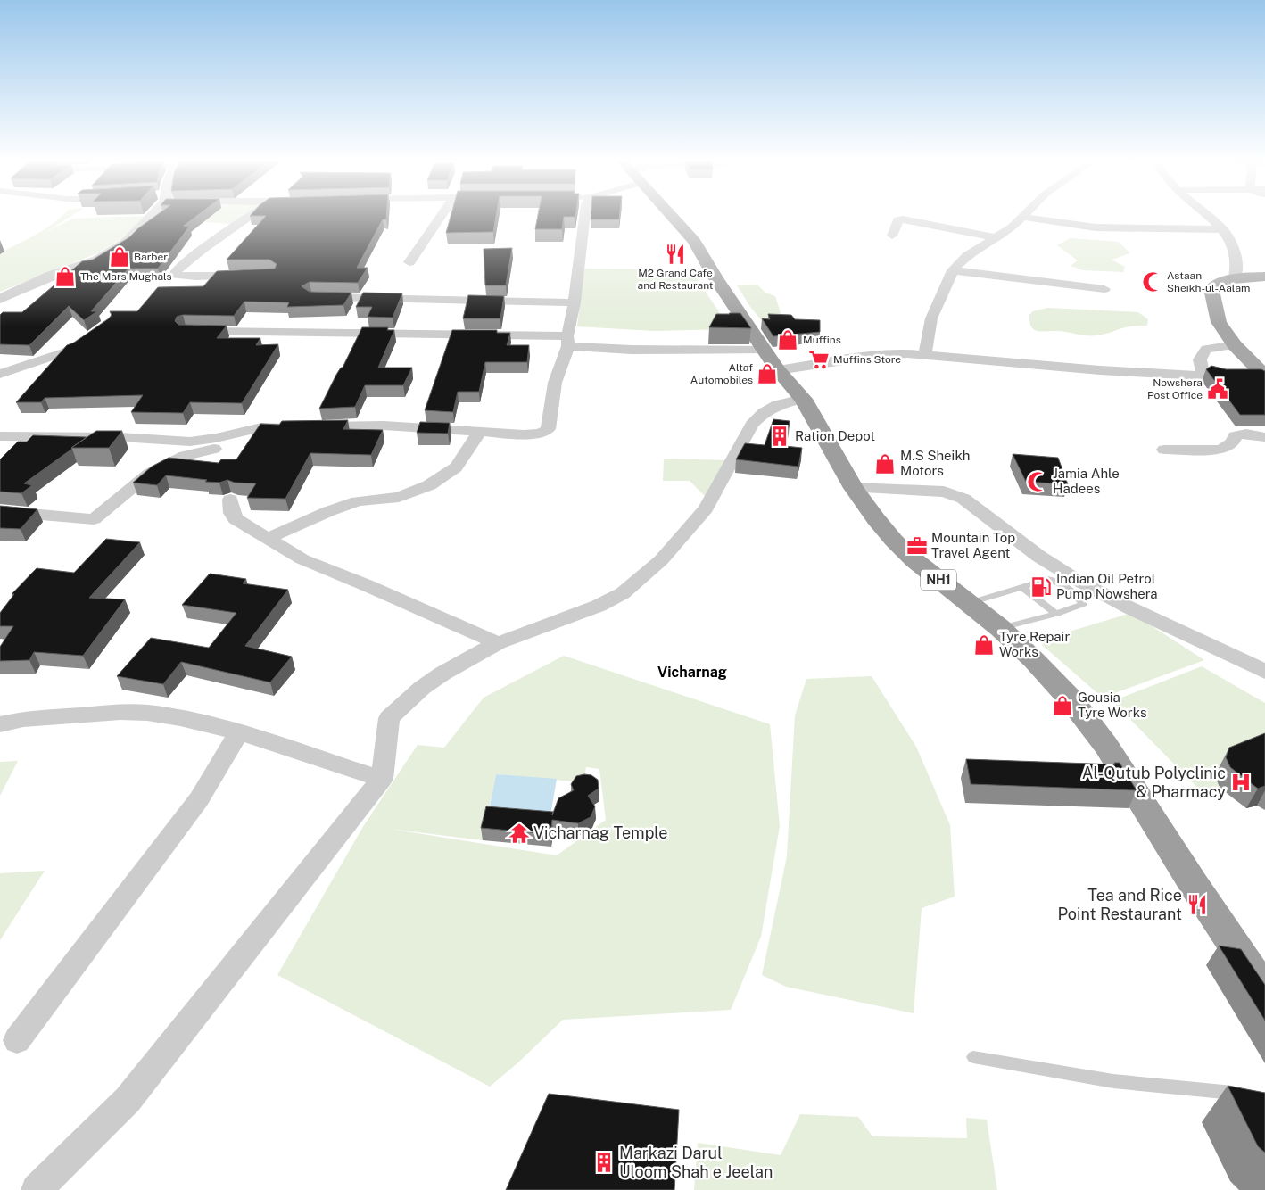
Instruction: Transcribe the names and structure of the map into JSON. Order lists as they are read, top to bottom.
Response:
{
  "streets": {
    "highway": ["NH1"]
  },
  "districts": ["Vicharnag"],
  "places": {
    "restaurant": ["M2 Grand Cafe and Restaurant", "Tea and Rice Point Restaurant"],
    "shop": [
      "Barber",
      "The Mars Mughals",
      "Muffins",
      "Altaf Automobiles",
      "M.S Sheikh Motors",
      "Tyre Repair Works",
      "Gousia Tyre Works"
    ],
    "mosque": ["Astaan Sheikh-ul-Aalam", "Jamia Ahle Hadees"],
    "supermarket": ["Muffins Store"],
    "public building": ["Nowshera Post Office"],
    "building": ["Ration Depot", "Markazi Darul Uloom Shah e Jeelan"],
    "office": ["Mountain Top Travel Agent"],
    "fuel station": ["Indian Oil Petrol Pump Nowshera"],
    "hospital": ["Al-Qutub Polyclinic & Pharmacy"],
    "temple": ["Vicharnag Temple"]
  }
}
